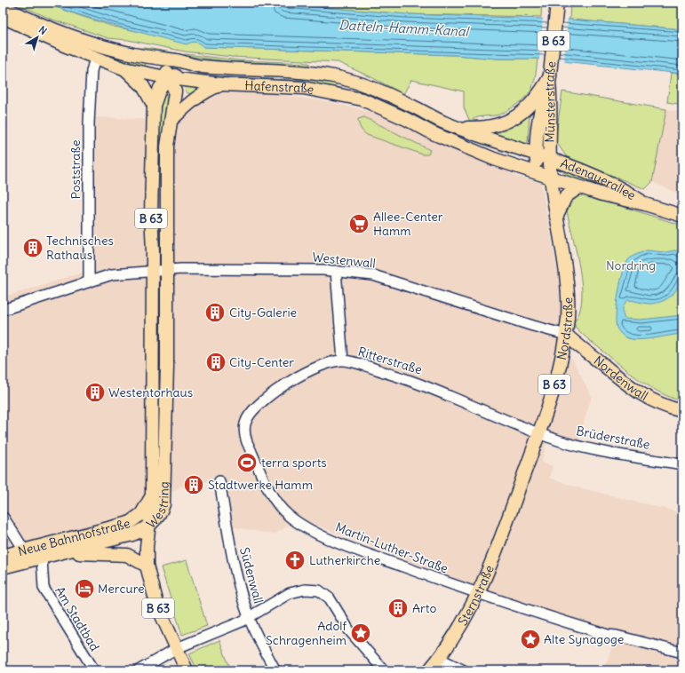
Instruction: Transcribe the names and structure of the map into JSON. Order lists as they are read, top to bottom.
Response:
{
  "streets": {
    "main road": [
      "B 63",
      "Hafenstraße",
      "Münsterstraße",
      "Adenauerallee",
      "Nordstraße",
      "Nordenwall",
      "Westring",
      "Neue Bahnhofstraße",
      "Sternstraße"
    ],
    "street": [
      "Poststraße",
      "Westenwall",
      "Ritterstraße",
      "Brüderstraße",
      "Martin-Luther-Straße",
      "Südenwall",
      "Am Stadtbad"
    ]
  },
  "crossings": [
    ["B 63", "Hafenstraße"],
    ["B 63", "Münsterstraße"],
    ["B 63", "Westenwall"],
    ["B 63", "Westring"],
    ["B 63", "Neue Bahnhofstraße"],
    ["Hafenstraße", "Münsterstraße"],
    ["Hafenstraße", "Poststraße"],
    ["Hafenstraße", "Adenauerallee"],
    ["Hafenstraße", "Nordstraße"],
    ["Münsterstraße", "Adenauerallee"],
    ["Münsterstraße", "Nordstraße"],
    ["Poststraße", "Westenwall"],
    ["Adenauerallee", "Nordstraße"],
    ["Westenwall", "Nordstraße"],
    ["Westenwall", "Nordenwall"],
    ["Westenwall", "Westring"],
    ["Nordstraße", "Ritterstraße"],
    ["Nordstraße", "Nordenwall"],
    ["Nordstraße", "Brüderstraße"],
    ["Nordstraße", "Sternstraße"],
    ["Ritterstraße", "Brüderstraße"],
    ["Ritterstraße", "Martin-Luther-Straße"],
    ["Westring", "Neue Bahnhofstraße"],
    ["Neue Bahnhofstraße", "Am Stadtbad"],
    ["Martin-Luther-Straße", "Sternstraße"]
  ],
  "water": ["Datteln-Hamm-Kanal"],
  "parks": ["Nordring"],
  "places": {
    "supermarket": ["Allee-Center Hamm"],
    "building": [
      "Technisches Rathaus",
      "City-Galerie",
      "City-Center",
      "Westentorhaus",
      "Stadtwerke Hamm",
      "Arto"
    ],
    "sports": ["terra sports"],
    "church": ["Lutherkirche"],
    "hotel": ["Mercure"],
    "place": ["Adolf Schragenheim", "Alte Synagoge"]
  },
  "north": "top right"
}
